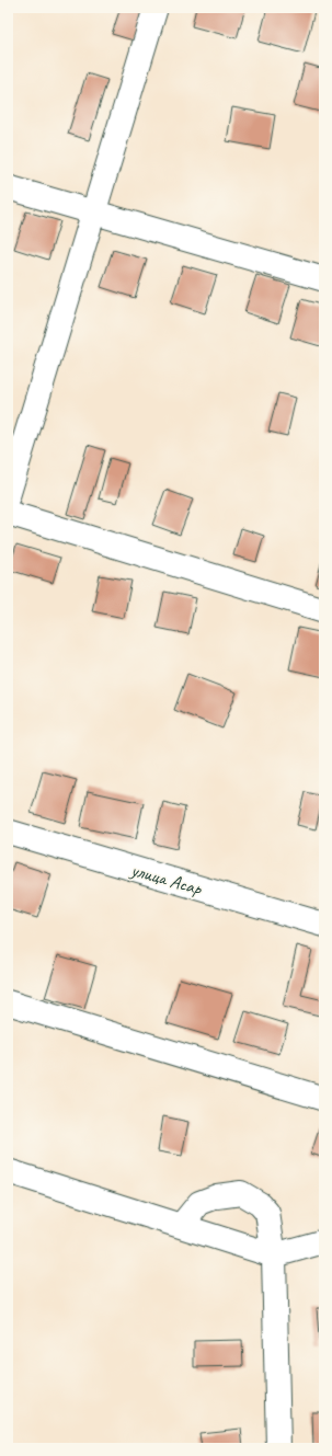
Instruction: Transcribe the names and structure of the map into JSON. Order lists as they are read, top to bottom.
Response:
{
  "streets": {
    "street": ["улица Асар"]
  }
}
